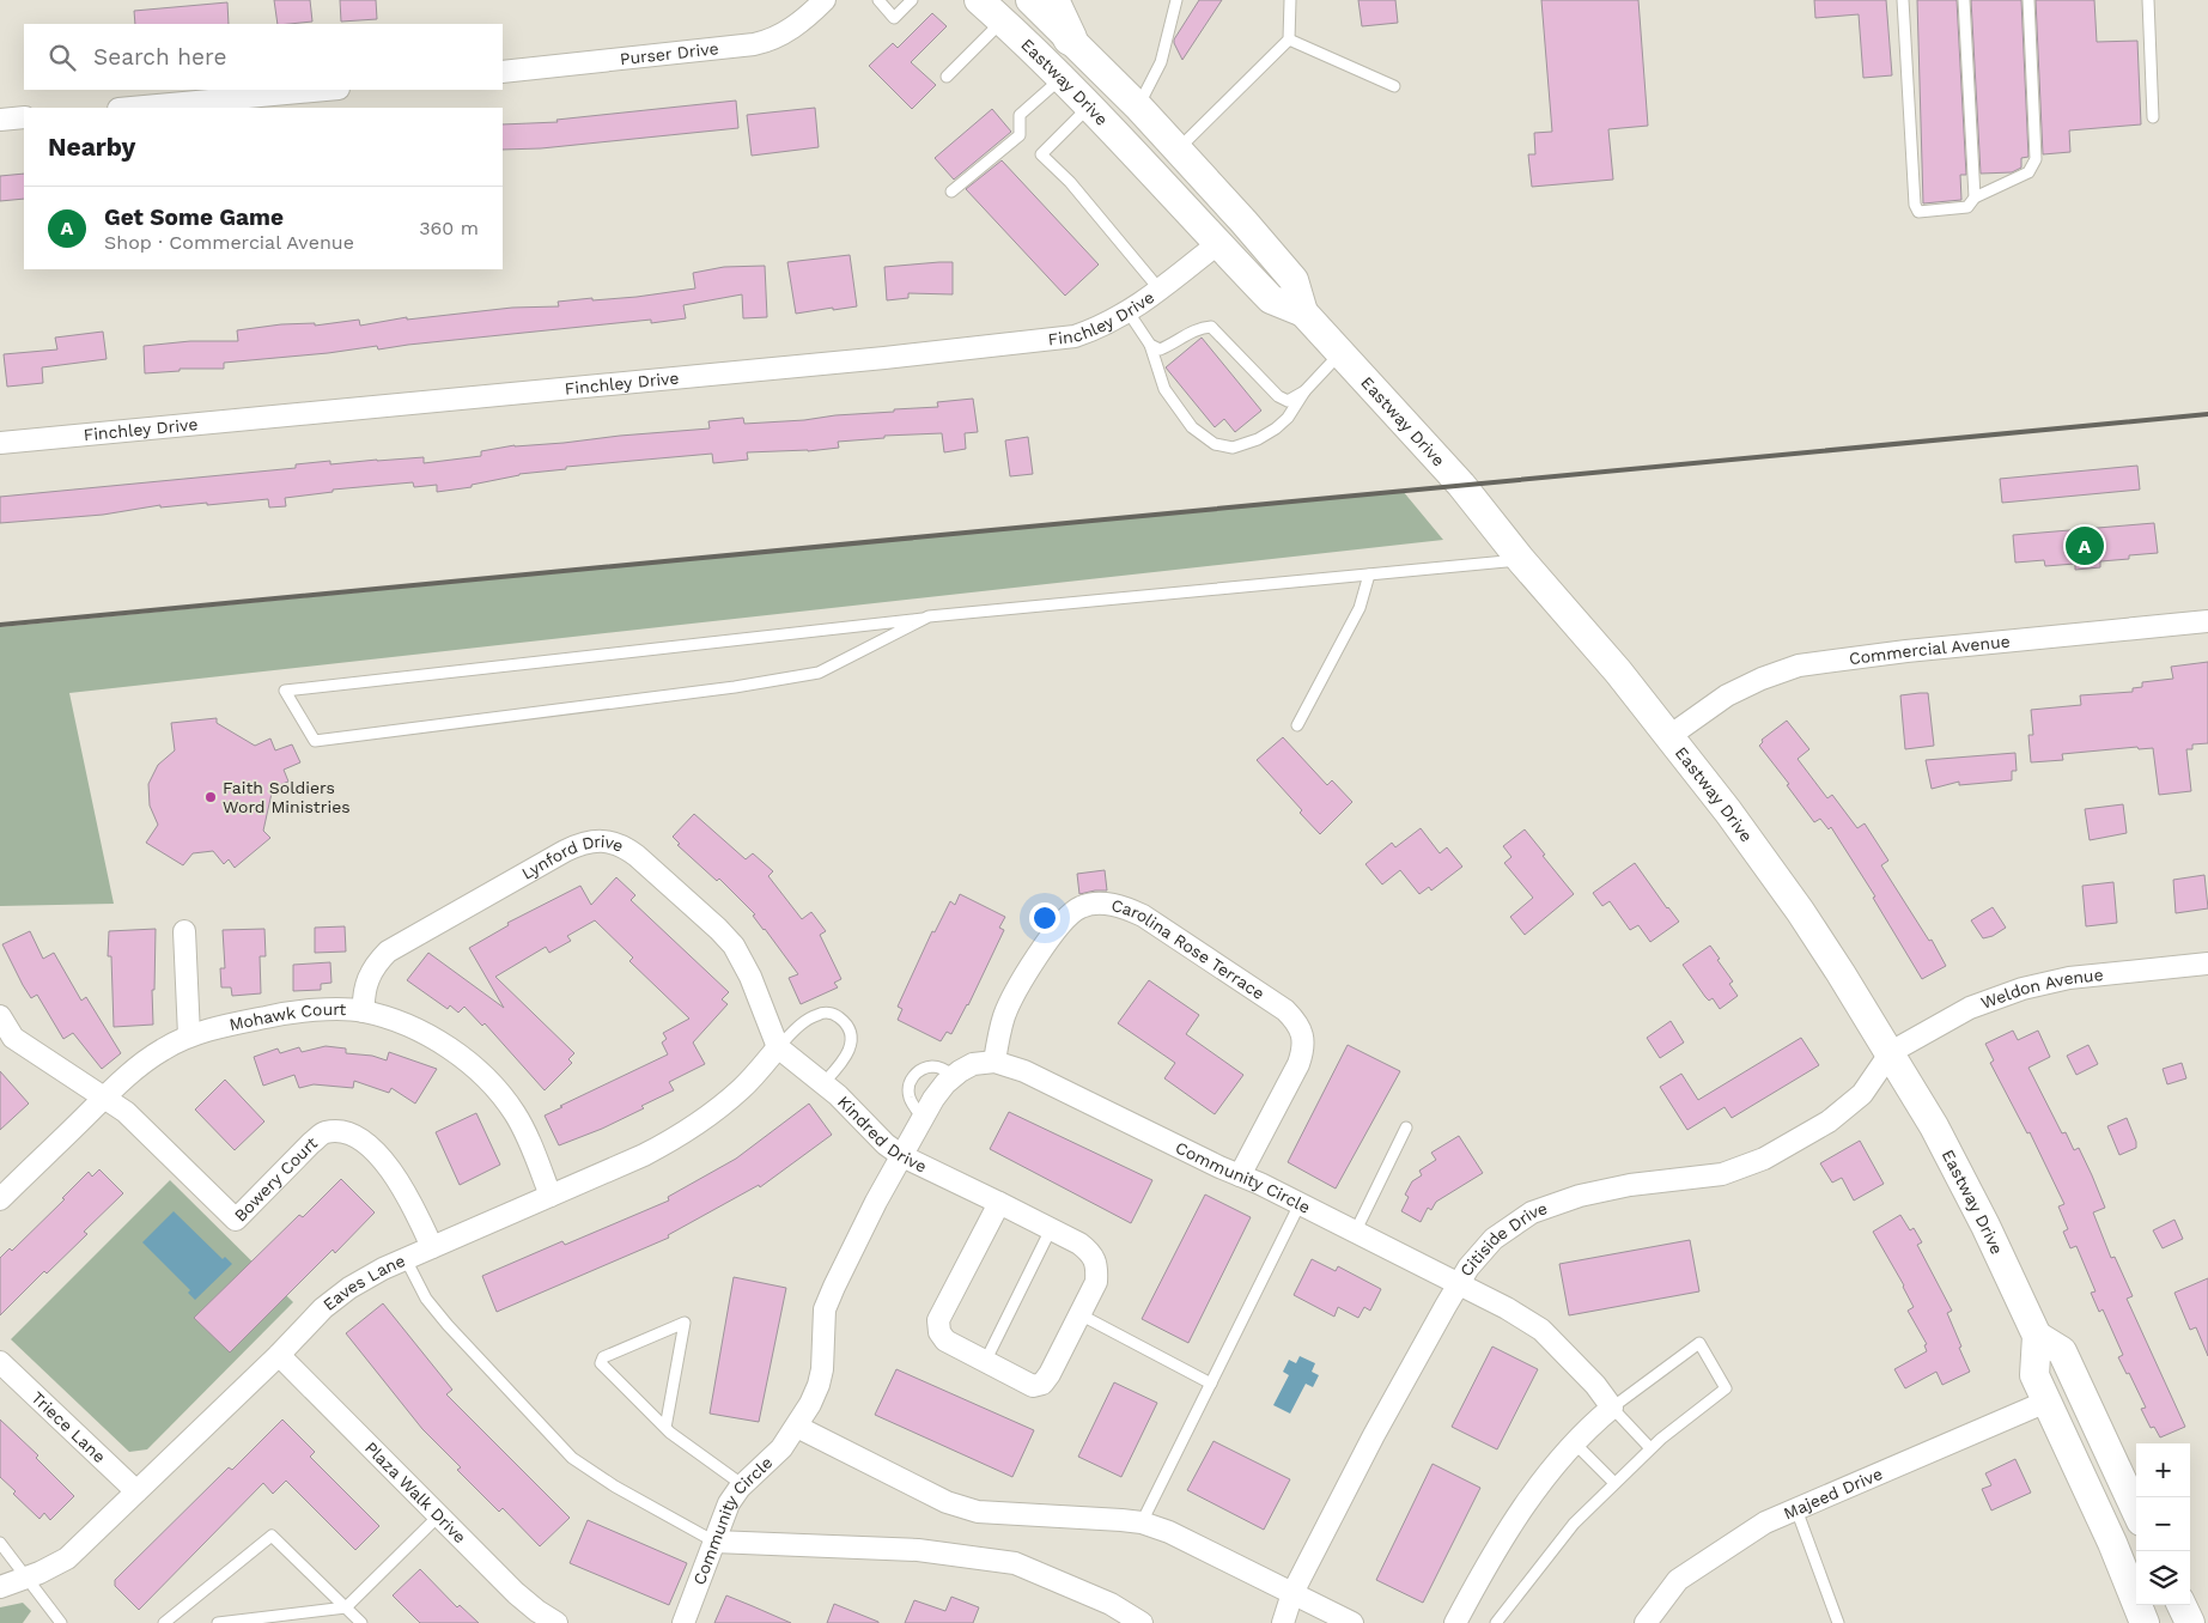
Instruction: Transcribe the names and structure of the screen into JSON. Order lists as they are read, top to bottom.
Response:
{
  "streets": {
    "main road": ["Eastway Drive"],
    "street": [
      "Purser Drive",
      "Finchley Drive",
      "Commercial Avenue",
      "Lynford Drive",
      "Carolina Rose Terrace",
      "Weldon Avenue",
      "Mohawk Court",
      "Kindred Drive",
      "Bowery Court",
      "Community Circle",
      "Citiside Drive",
      "Eaves Lane",
      "Triece Lane",
      "Plaza Walk Drive",
      "Majeed Drive"
    ]
  },
  "crossings": [
    ["Eastway Drive", "Finchley Drive"],
    ["Eastway Drive", "Commercial Avenue"],
    ["Eastway Drive", "Weldon Avenue"],
    ["Eastway Drive", "Citiside Drive"],
    ["Eastway Drive", "Majeed Drive"],
    ["Lynford Drive", "Mohawk Court"],
    ["Lynford Drive", "Kindred Drive"],
    ["Lynford Drive", "Eaves Lane"],
    ["Carolina Rose Terrace", "Community Circle"],
    ["Weldon Avenue", "Citiside Drive"],
    ["Mohawk Court", "Bowery Court"],
    ["Mohawk Court", "Eaves Lane"],
    ["Kindred Drive", "Community Circle"],
    ["Kindred Drive", "Eaves Lane"],
    ["Bowery Court", "Eaves Lane"],
    ["Community Circle", "Citiside Drive"],
    ["Eaves Lane", "Triece Lane"],
    ["Eaves Lane", "Plaza Walk Drive"]
  ],
  "places": ["Faith Soldiers Word Ministries"],
  "page": {
    "search": "Search here",
    "heading": "Nearby",
    "list": [
      {
        "mark": "A",
        "name": "Get Some Game",
        "note": "Shop · Commercial Avenue",
        "value": "360 m"
      }
    ],
    "pins": "A",
    "map_buttons": ["+", "−"]
  }
}
